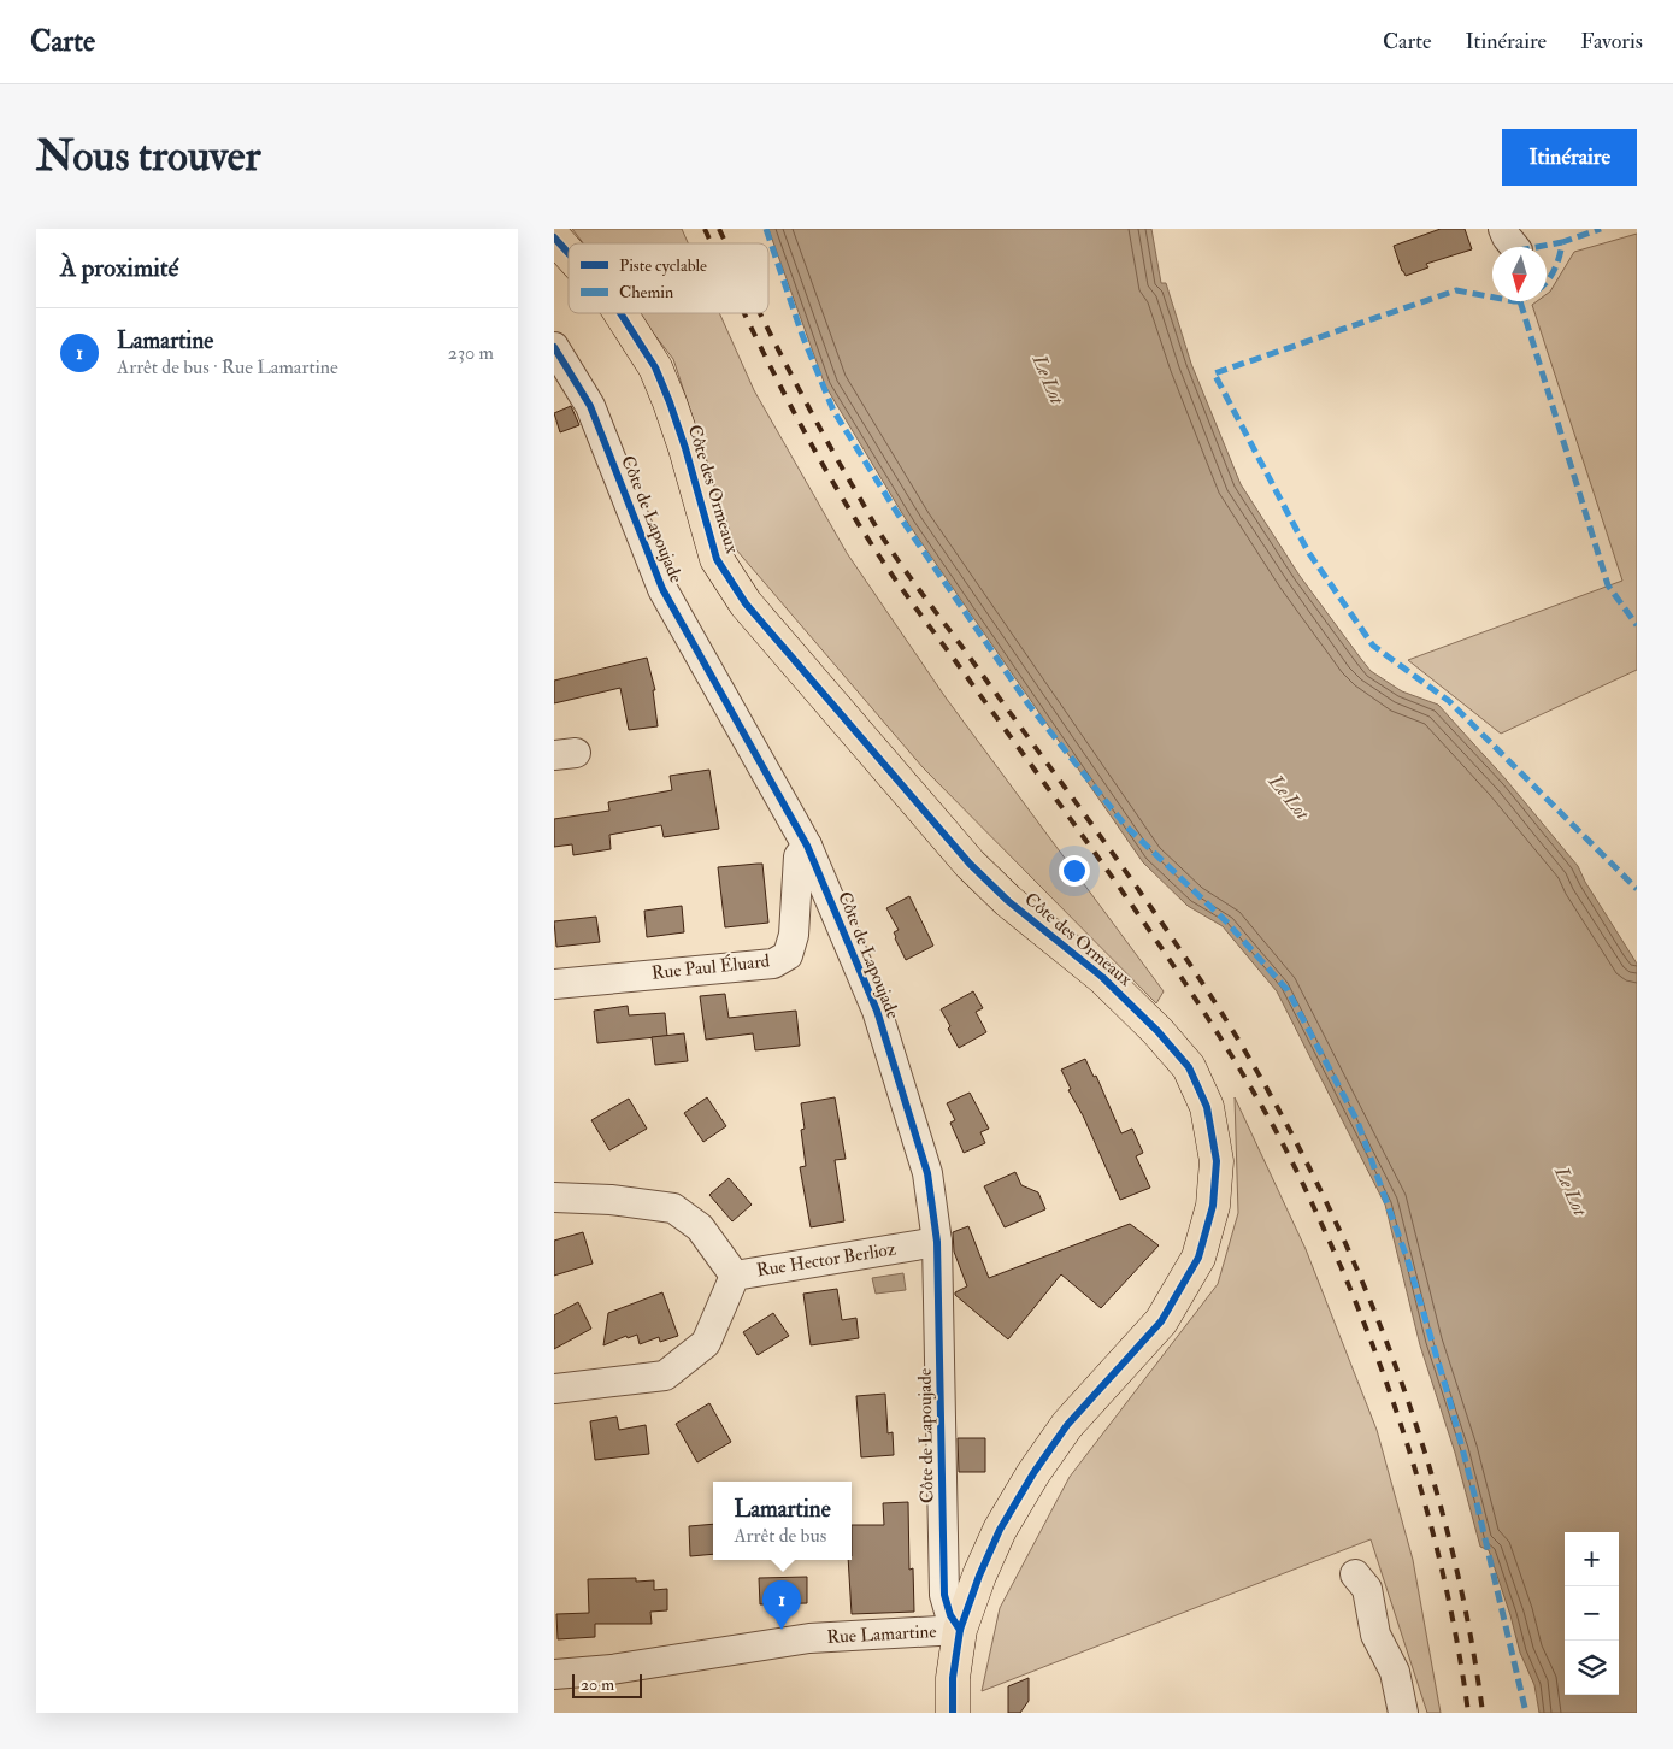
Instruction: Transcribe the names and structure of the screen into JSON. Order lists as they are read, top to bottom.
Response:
{
  "streets": {
    "main road": ["Côte des Ormeaux"],
    "street": [
      "Côte de Lapoujade",
      "Rue Paul Éluard",
      "Rue Hector Berlioz",
      "Rue Lamartine"
    ]
  },
  "crossings": [
    ["Côte des Ormeaux", "Côte de Lapoujade"],
    ["Côte des Ormeaux", "Rue Lamartine"],
    ["Côte de Lapoujade", "Rue Paul Éluard"],
    ["Côte de Lapoujade", "Rue Hector Berlioz"],
    ["Côte de Lapoujade", "Rue Lamartine"]
  ],
  "water": ["Le Lot"],
  "legend": ["Piste cyclable", "Chemin"],
  "scale_bar": "20 m",
  "north": "bottom",
  "page": {
    "header": "Carte",
    "nav": ["Carte", "Itinéraire", "Favoris"],
    "buttons": "Itinéraire",
    "title": "Nous trouver",
    "heading": "À proximité",
    "list": [
      {
        "mark": "1",
        "name": "Lamartine",
        "note": "Arrêt de bus · Rue Lamartine",
        "value": "230 m"
      }
    ],
    "popup": ["Lamartine", "Arrêt de bus"],
    "map_buttons": ["+", "−"],
    "pins": "1",
    "scale": "20 m"
  }
}
